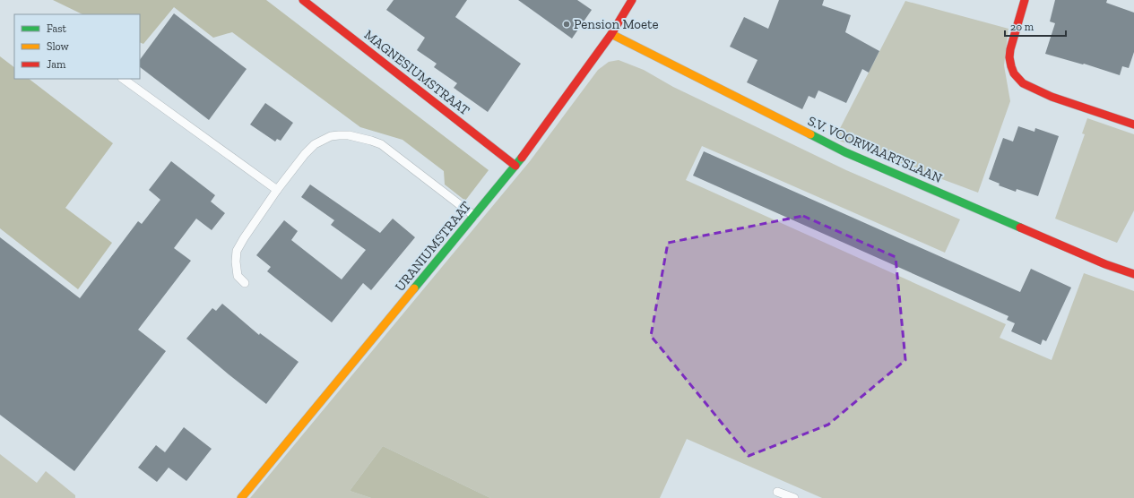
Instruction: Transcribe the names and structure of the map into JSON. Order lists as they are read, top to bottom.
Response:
{
  "streets": {
    "street": ["MAGNESIUMSTRAAT", "S.V. VOORWAARTSLAAN", "URANIUMSTRAAT"]
  },
  "crossings": [
    ["MAGNESIUMSTRAAT", "URANIUMSTRAAT"],
    ["S.V. VOORWAARTSLAAN", "URANIUMSTRAAT"]
  ],
  "places": ["Pension Moete"],
  "legend": ["Fast", "Slow", "Jam"],
  "scale_bar": "20 m"
}
